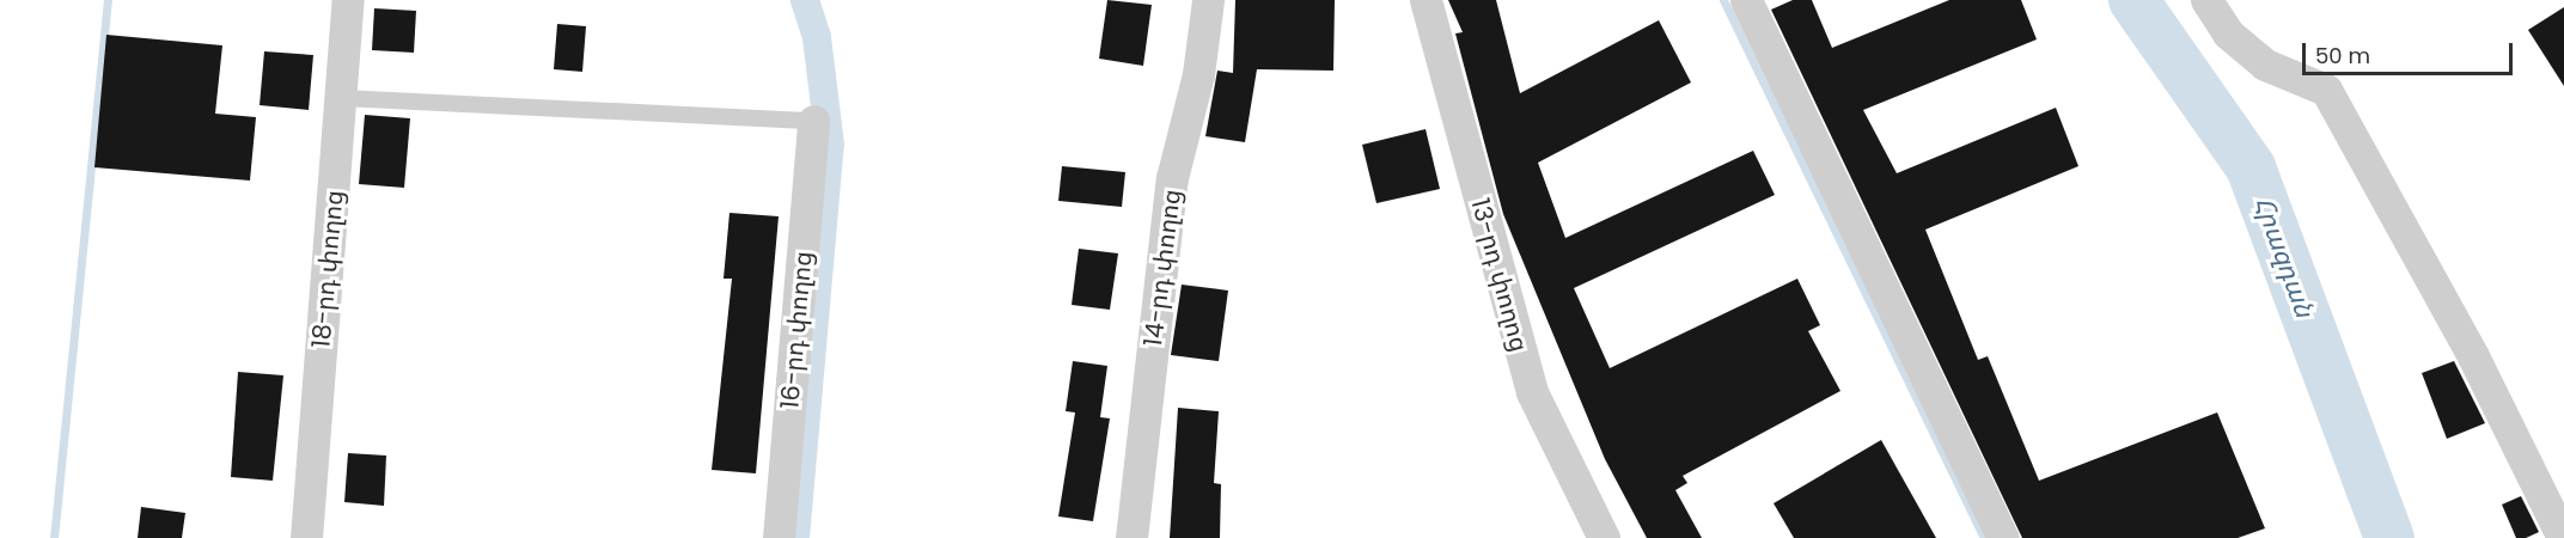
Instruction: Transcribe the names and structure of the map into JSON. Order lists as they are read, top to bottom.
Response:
{
  "streets": {
    "street": [
      "14-րդ փողոց",
      "18-րդ փողոց",
      "13-րդ փողոց",
      "16-րդ փողոց"
    ]
  },
  "water": ["Հրազդան"],
  "scale_bar": "50 m"
}
